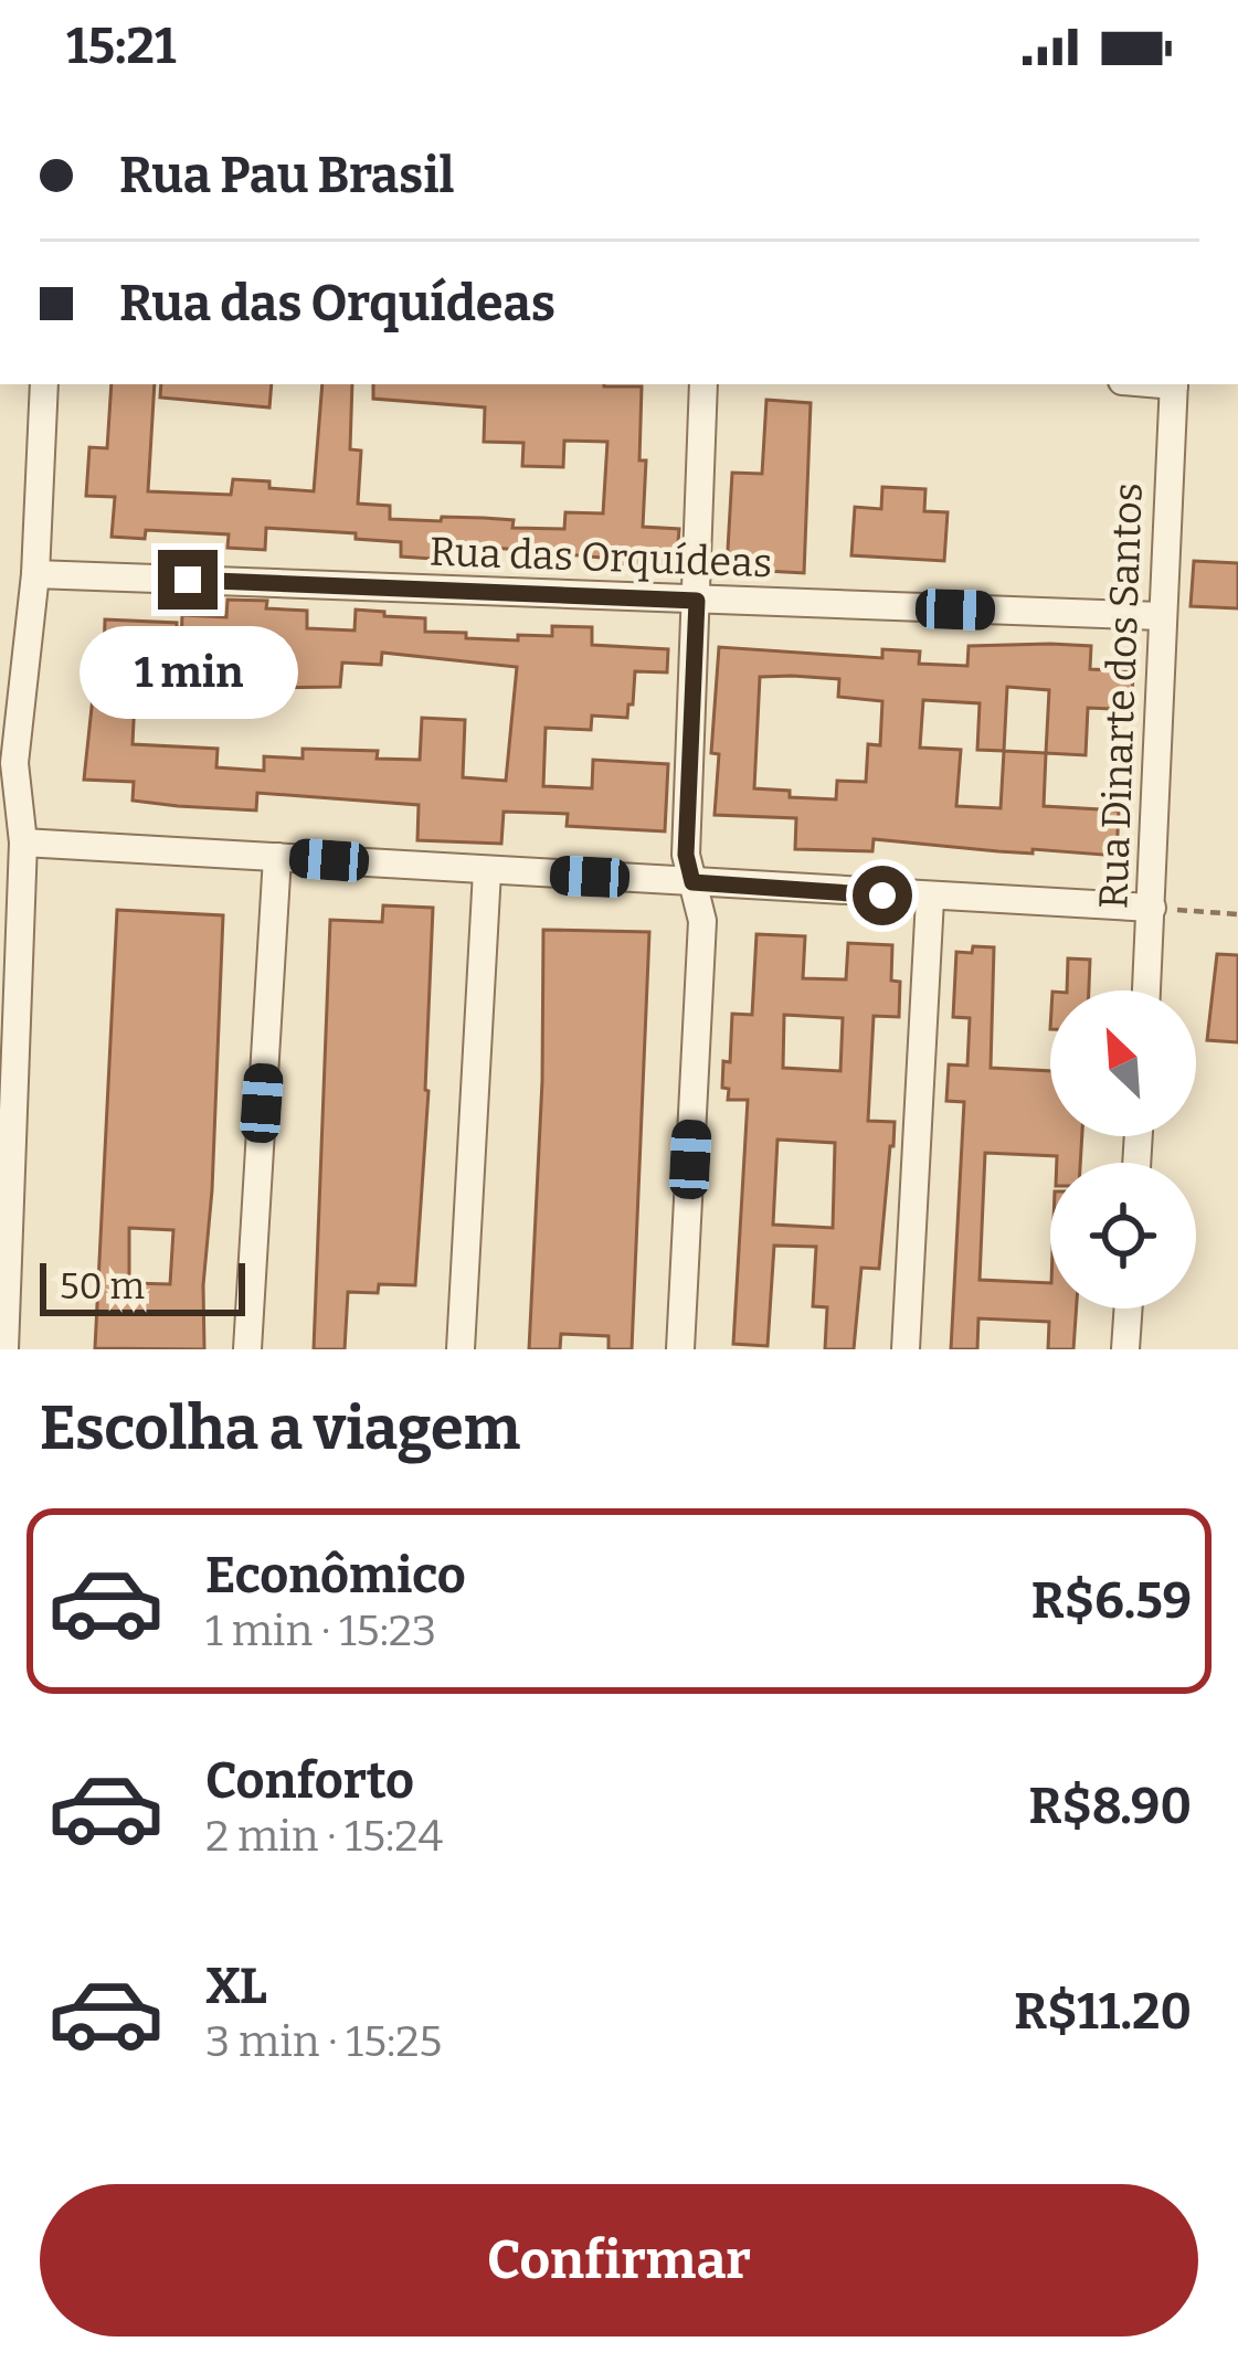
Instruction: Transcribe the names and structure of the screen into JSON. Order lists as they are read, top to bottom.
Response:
{
  "streets": {
    "street": ["Rua das Orquídeas", "Rua Dinarte dos Santos"]
  },
  "crossings": [
    ["Rua das Orquídeas", "Rua Dinarte dos Santos"]
  ],
  "scale_bar": "50 m",
  "north": "top left",
  "page": {
    "status": "15:21",
    "banner": ["Rua Pau Brasil", "Rua das Orquídeas"],
    "bubble": "1 min",
    "scale": "50 m",
    "heading": "Escolha a viagem",
    "list": [
      {
        "name": "Econômico",
        "note": "1 min · 15:23",
        "value": "R$6.59"
      },
      {
        "name": "Conforto",
        "note": "2 min · 15:24",
        "value": "R$8.90"
      },
      {
        "name": "XL",
        "note": "3 min · 15:25",
        "value": "R$11.20"
      }
    ],
    "buttons": "Confirmar"
  }
}
